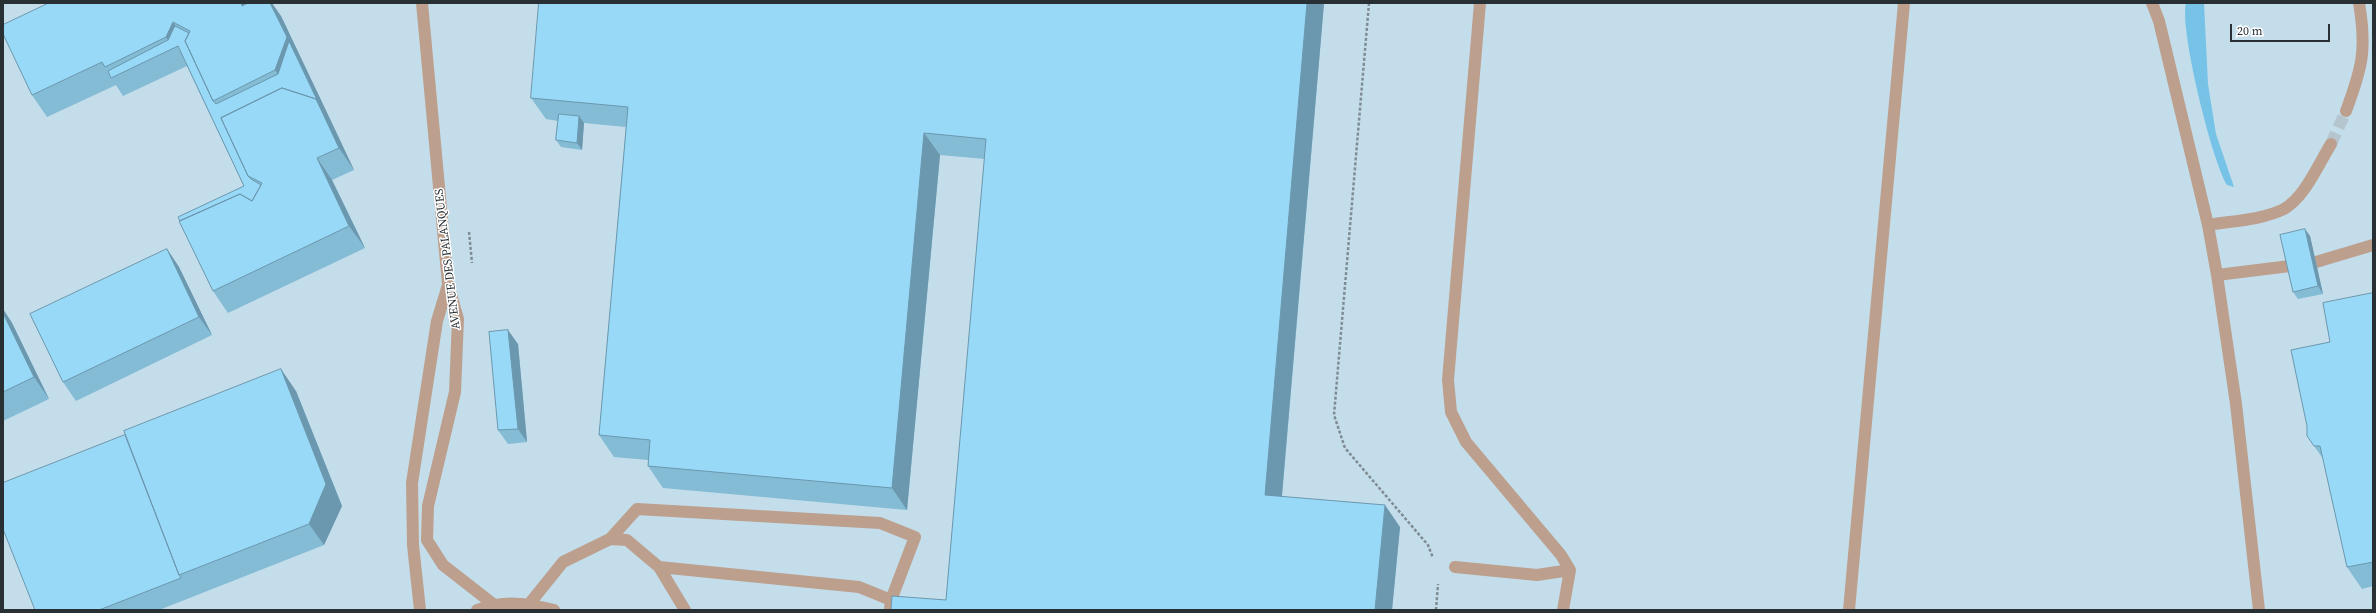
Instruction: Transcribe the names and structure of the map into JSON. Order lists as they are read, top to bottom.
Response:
{
  "streets": {
    "street": ["AVENUE DES PALANQUES"]
  },
  "scale_bar": "20 m"
}
